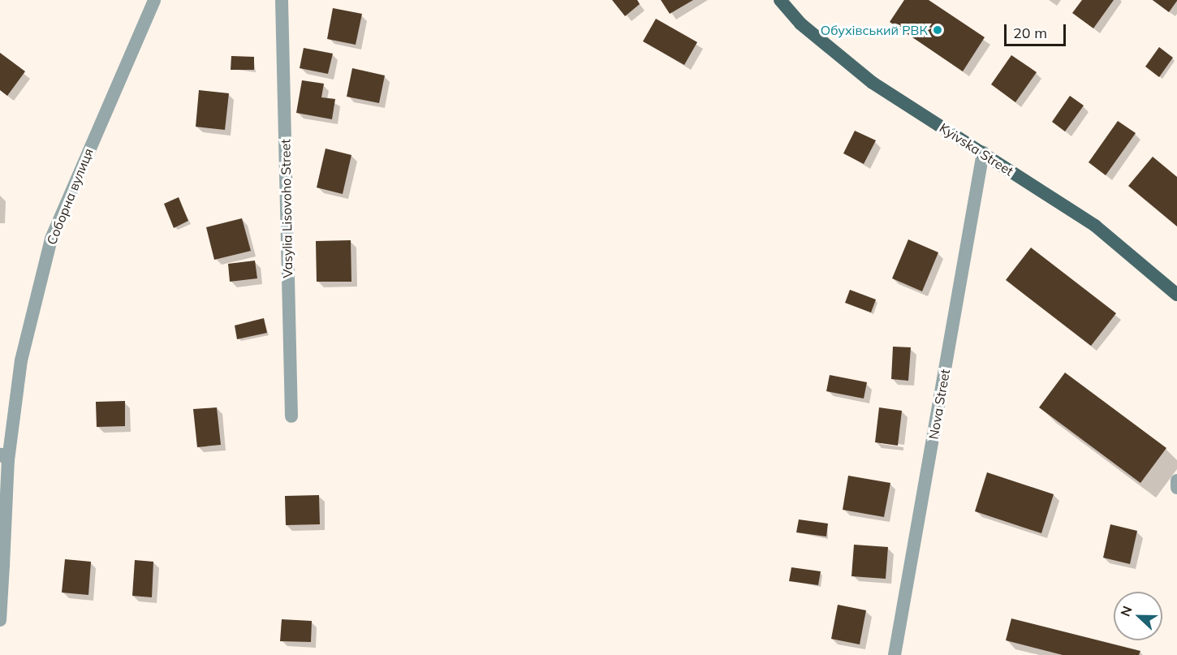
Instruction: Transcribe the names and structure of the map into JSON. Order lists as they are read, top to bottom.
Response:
{
  "streets": {
    "main road": ["Kyivska Street"],
    "street": ["Соборна вулиця", "Vasylia Lisovoho Street", "Nova Street"]
  },
  "crossings": [
    ["Kyivska Street", "Nova Street"]
  ],
  "places": ["Обухівський РВК"],
  "scale_bar": "20 m",
  "north": "left"
}
